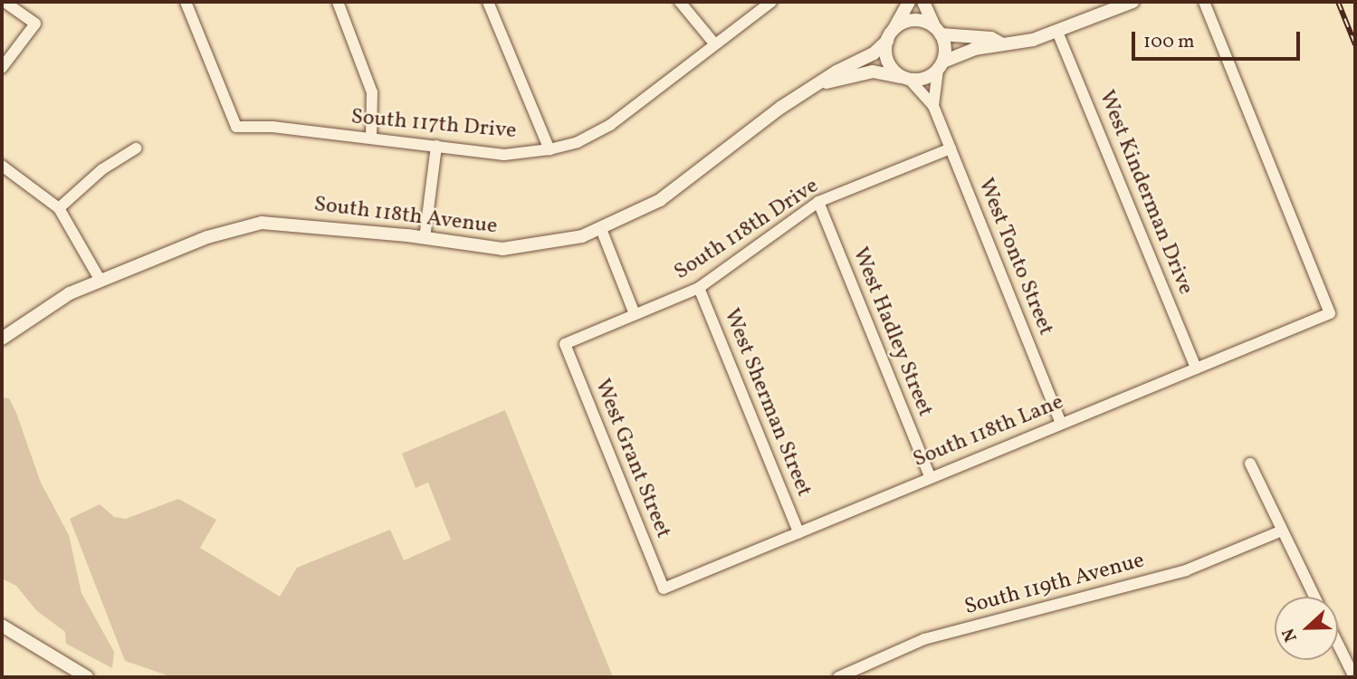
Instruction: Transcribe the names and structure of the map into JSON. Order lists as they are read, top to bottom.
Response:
{
  "streets": {
    "street": [
      "South 117th Drive",
      "West Kinderman Drive",
      "South 118th Avenue",
      "South 118th Drive",
      "West Tonto Street",
      "West Hadley Street",
      "West Sherman Street",
      "South 118th Lane",
      "West Grant Street",
      "South 119th Avenue"
    ]
  },
  "crossings": [
    ["West Kinderman Drive", "South 118th Lane"],
    ["South 118th Avenue", "West Tonto Street"],
    ["South 118th Drive", "West Tonto Street"],
    ["South 118th Drive", "West Hadley Street"],
    ["South 118th Drive", "West Sherman Street"],
    ["South 118th Drive", "West Grant Street"],
    ["West Tonto Street", "South 118th Lane"],
    ["West Hadley Street", "South 118th Lane"],
    ["West Sherman Street", "South 118th Lane"],
    ["South 118th Lane", "West Grant Street"]
  ],
  "scale_bar": "100 m",
  "north": "left"
}
